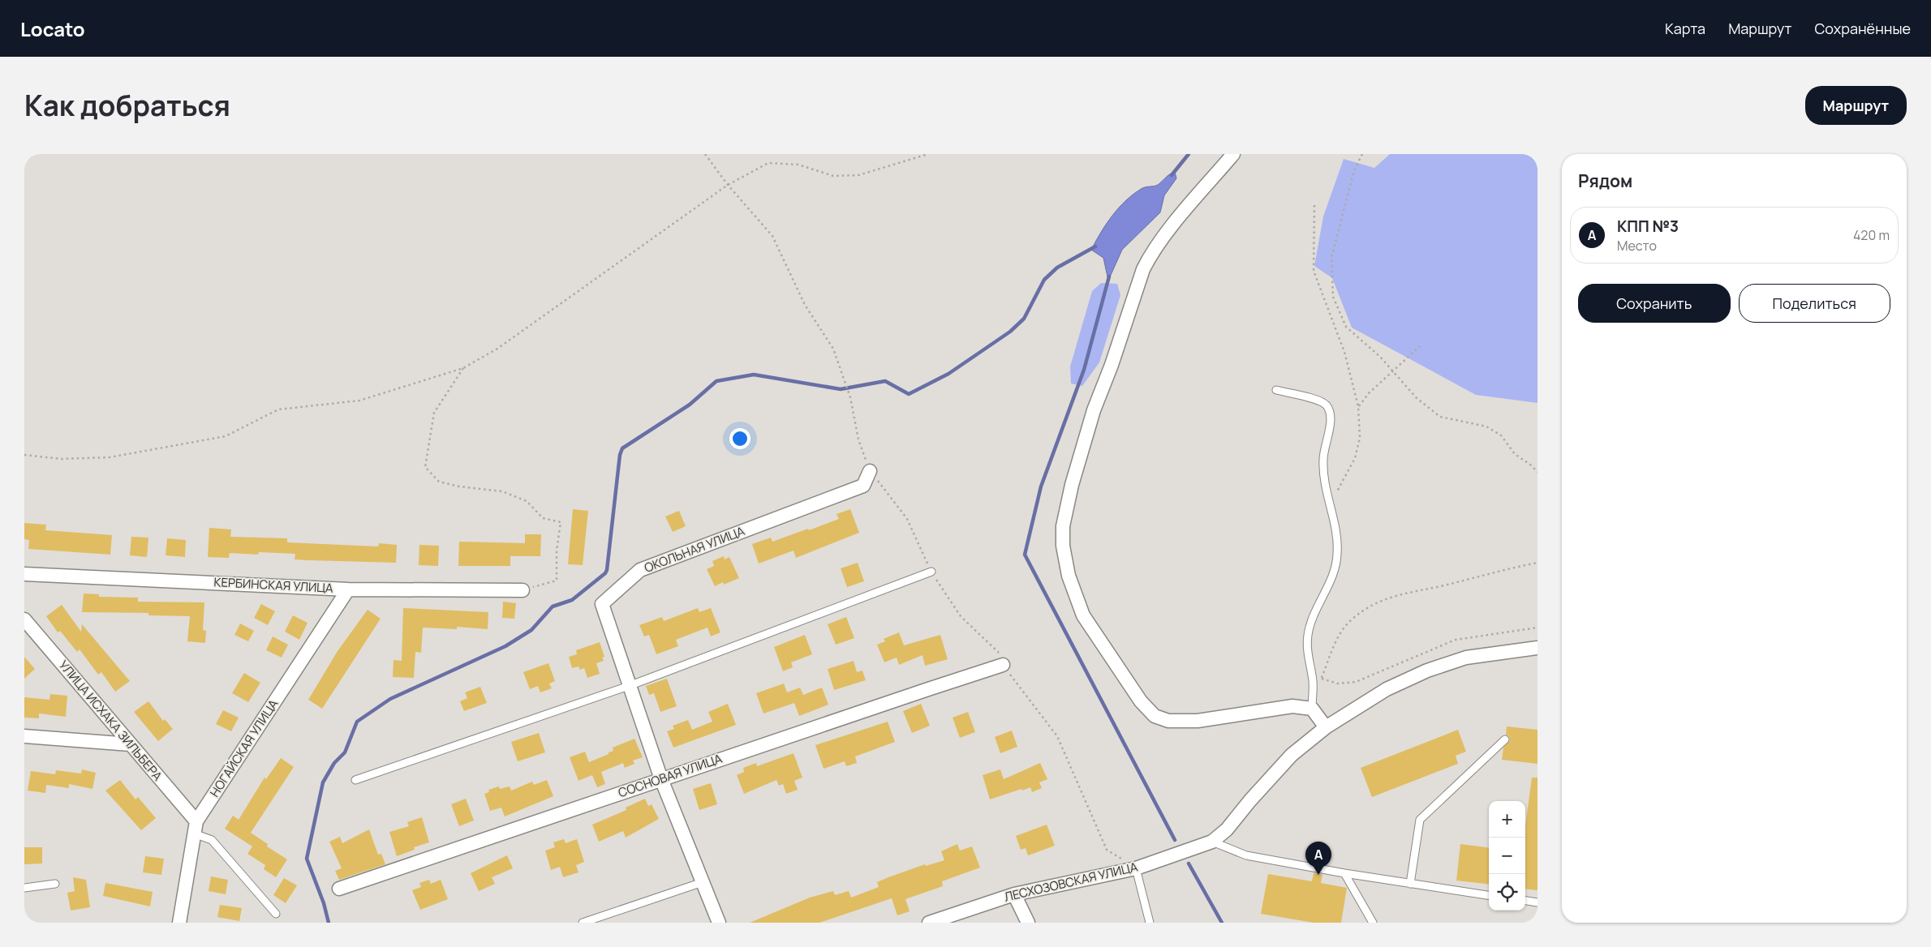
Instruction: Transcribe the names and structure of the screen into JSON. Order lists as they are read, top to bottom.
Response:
{
  "streets": {
    "street": [
      "ОКОЛЬНАЯ УЛИЦА",
      "КЕРБИНСКАЯ УЛИЦА",
      "УЛИЦА ИСХАКА ЗИЛЬБЕРА",
      "НОГАЙСКАЯ УЛИЦА",
      "СОСНОВАЯ УЛИЦА",
      "ЛЕСХОЗОВСКАЯ УЛИЦА"
    ]
  },
  "crossings": [
    ["КЕРБИНСКАЯ УЛИЦА", "НОГАЙСКАЯ УЛИЦА"],
    ["УЛИЦА ИСХАКА ЗИЛЬБЕРА", "НОГАЙСКАЯ УЛИЦА"]
  ],
  "page": {
    "header": "Locato",
    "nav": ["Карта", "Маршрут", "Сохранённые"],
    "title": "Как добраться",
    "buttons": [
      "Маршрут",
      ["Сохранить", "Поделиться"]
    ],
    "heading": "Рядом",
    "list": [
      {
        "mark": "A",
        "name": "КПП №3",
        "note": "Место",
        "value": "420 m"
      }
    ],
    "map_buttons": ["+", "−"],
    "pins": "A"
  }
}
